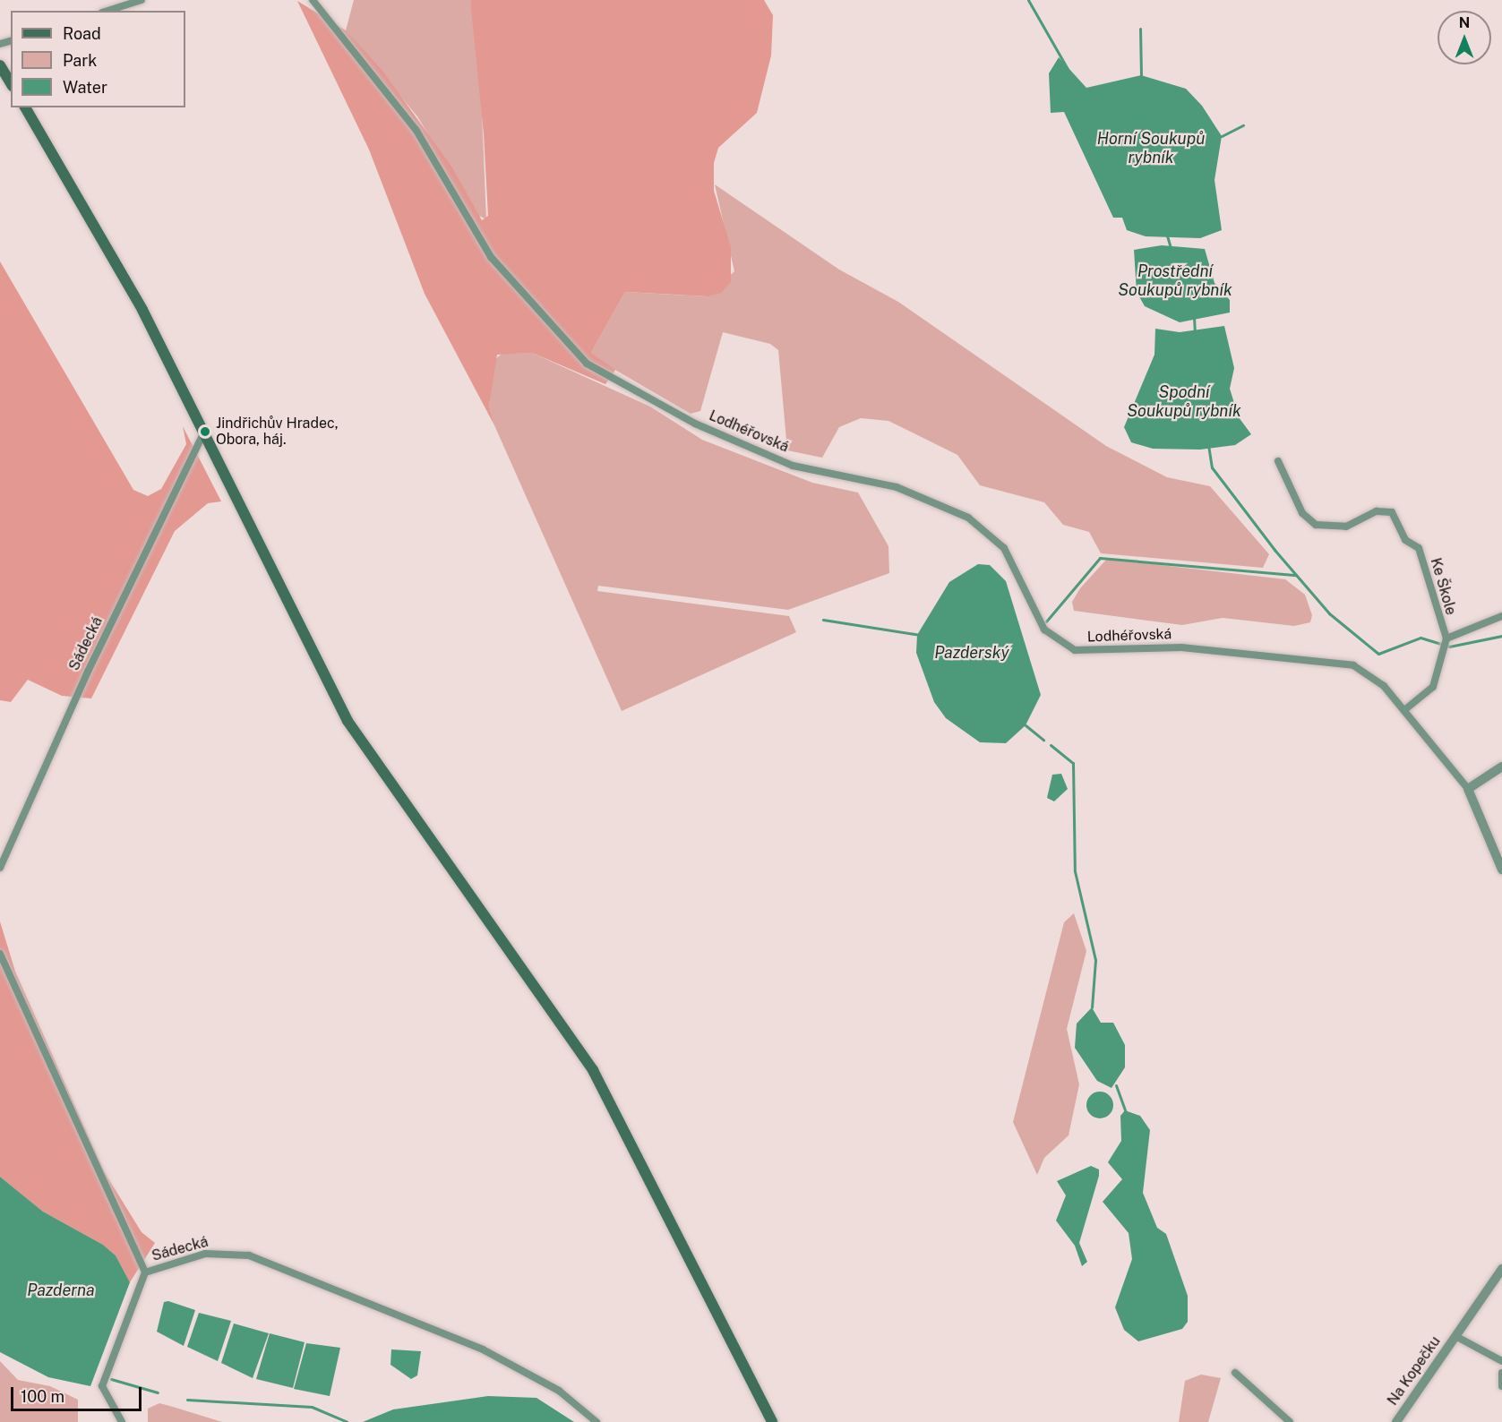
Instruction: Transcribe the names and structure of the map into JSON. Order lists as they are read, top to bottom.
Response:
{
  "streets": {
    "street": [
      "Lodhéřovská",
      "Ke Škole",
      "Sádecká",
      "Na Kopečku"
    ]
  },
  "crossings": [
    ["Lodhéřovská", "Ke Škole"]
  ],
  "water": [
    "Horní Soukupů rybník",
    "Prostřední Soukupů rybník",
    "Spodní Soukupů rybník",
    "Pazderský",
    "Pazderna"
  ],
  "places": ["Jindřichův Hradec, Obora, háj."],
  "legend": ["Road", "Park", "Water"],
  "scale_bar": "100 m",
  "north": "top"
}
